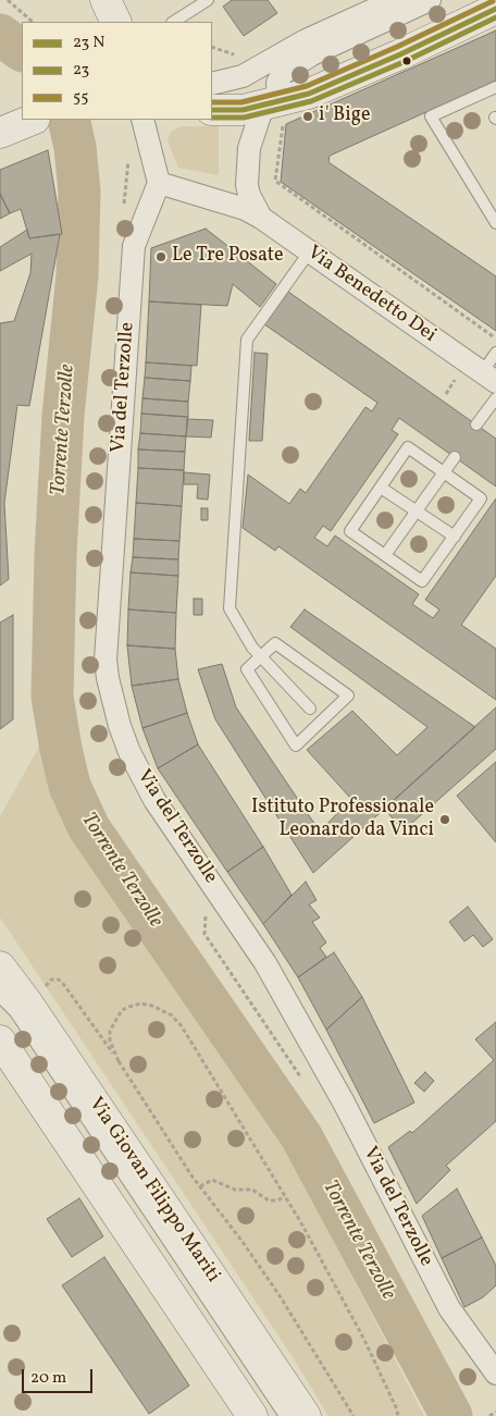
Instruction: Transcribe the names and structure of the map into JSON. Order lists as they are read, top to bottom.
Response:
{
  "streets": {
    "main road": ["Via Giovan Filippo Mariti"],
    "street": ["Via Benedetto Dei", "Via del Terzolle"]
  },
  "water": ["Torrente Terzolle"],
  "places": ["i' Bige", "Le Tre Posate", "Istituto Professionale Leonardo da Vinci"],
  "lines": ["transit line 55", "transit line 23"],
  "legend": ["23 N", "23", "55"],
  "scale_bar": "20 m"
}
